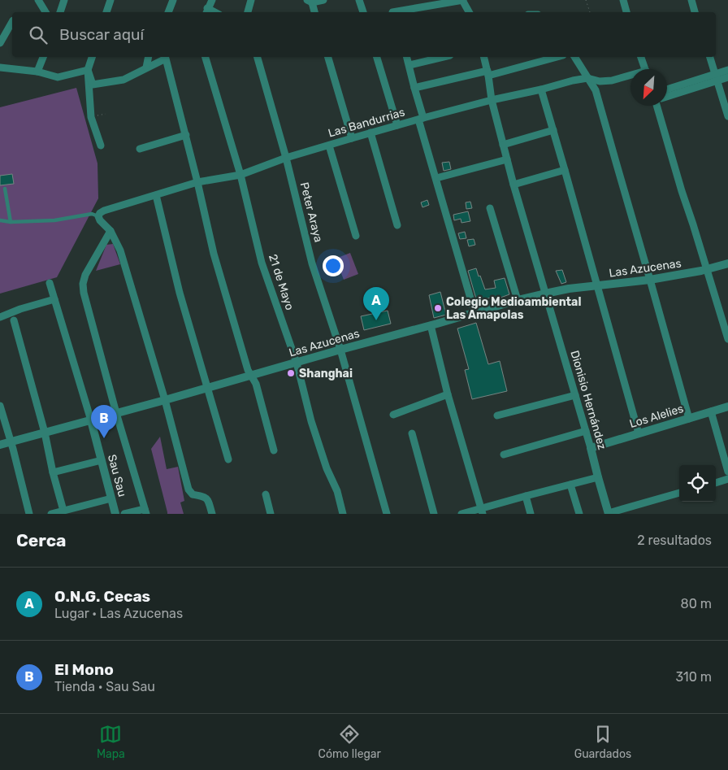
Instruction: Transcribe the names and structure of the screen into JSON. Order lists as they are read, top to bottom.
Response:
{
  "streets": {
    "street": [
      "Las Bandurrias",
      "Peter Araya",
      "Las Azucenas",
      "21 de Mayo",
      "Dionisio Hernández",
      "Los Alelies",
      "Sau Sau"
    ]
  },
  "crossings": [
    ["Las Bandurrias", "Peter Araya"],
    ["Las Bandurrias", "21 de Mayo"],
    ["Las Bandurrias", "Dionisio Hernández"],
    ["Peter Araya", "Las Azucenas"],
    ["Las Azucenas", "21 de Mayo"],
    ["Las Azucenas", "Dionisio Hernández"],
    ["Las Azucenas", "Sau Sau"],
    ["Dionisio Hernández", "Los Alelies"]
  ],
  "places": ["Colegio Medioambiental Las Amapolas", "Shanghai"],
  "north": "bottom left",
  "page": {
    "search": "Buscar aquí",
    "pins": ["A", "B"],
    "heading": ["Cerca", "2 resultados"],
    "list": [
      {
        "mark": "A",
        "name": "O.N.G. Cecas",
        "note": "Lugar · Las Azucenas",
        "value": "80 m"
      },
      {
        "mark": "B",
        "name": "El Mono",
        "note": "Tienda · Sau Sau",
        "value": "310 m"
      }
    ],
    "nav": ["Mapa", "Cómo llegar", "Guardados"]
  }
}
